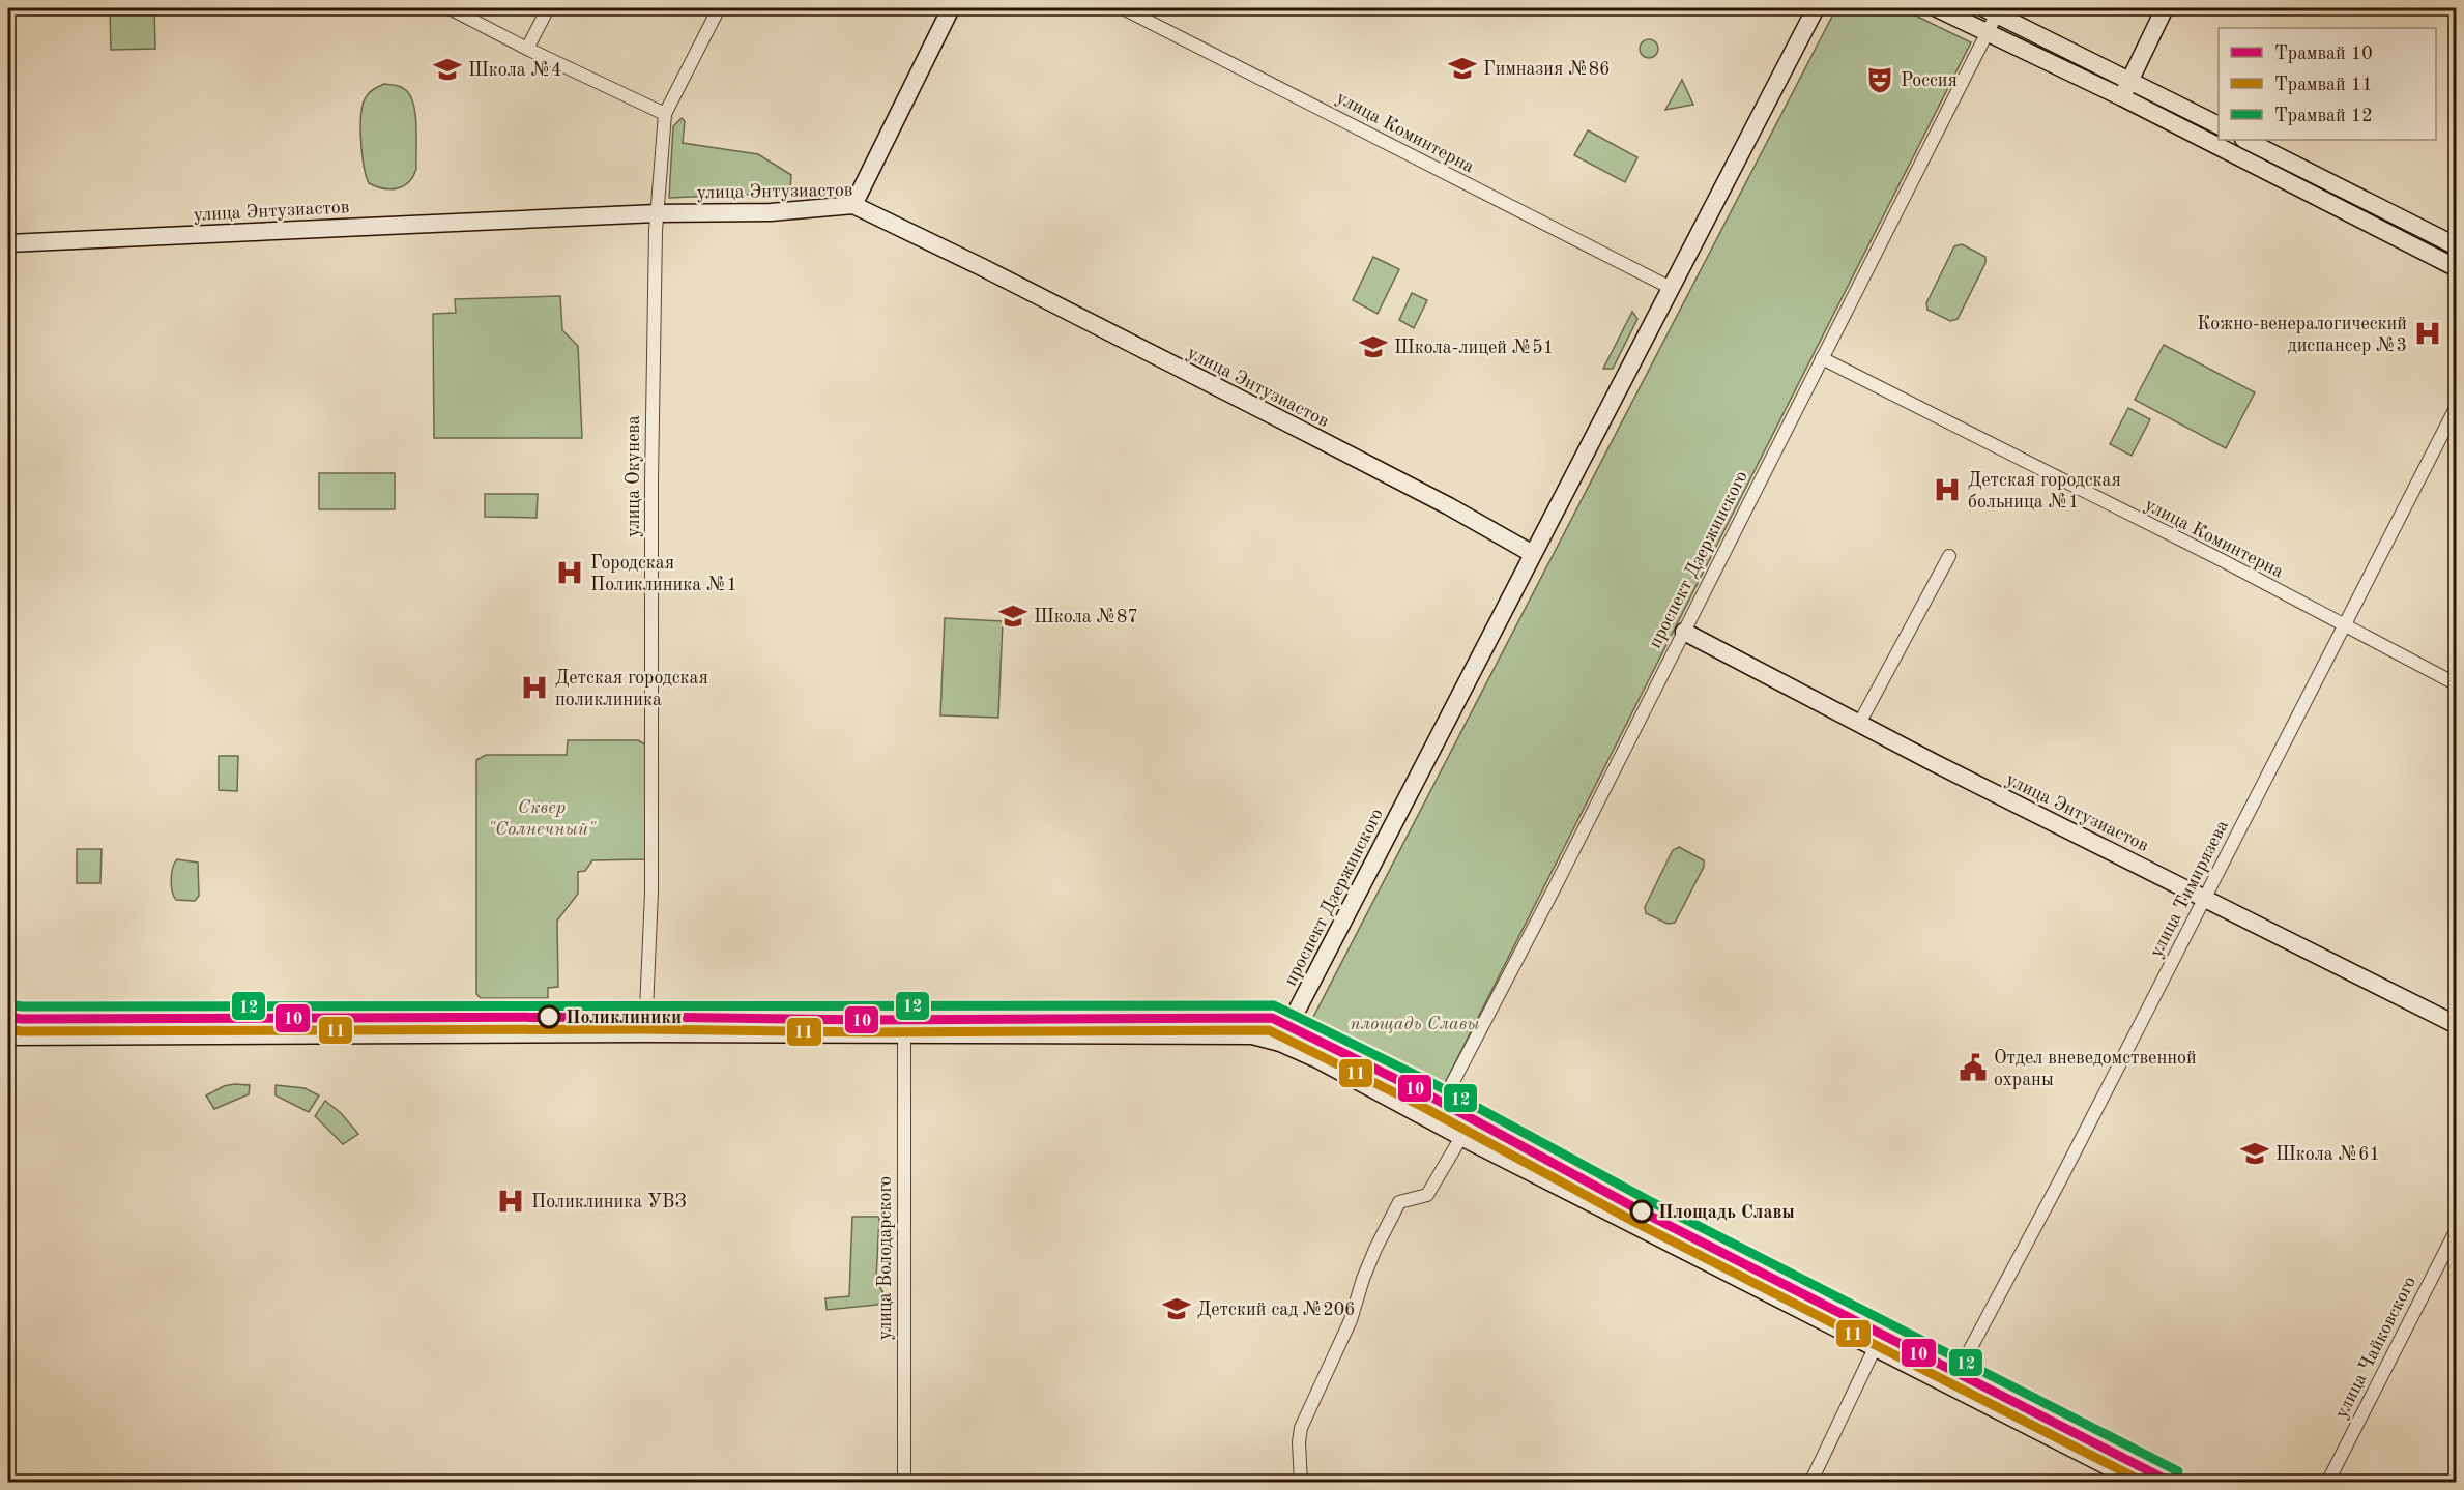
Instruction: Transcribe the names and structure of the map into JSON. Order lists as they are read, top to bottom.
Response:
{
  "streets": {
    "street": [
      "улица Коминтерна",
      "улица Энтузиастов",
      "улица Окунева",
      "проспект Дзержинского",
      "улица Тимирязева",
      "улица Володарского",
      "улица Чайковского"
    ]
  },
  "crossings": [
    ["улица Коминтерна", "проспект Дзержинского"],
    ["улица Коминтерна", "улица Тимирязева"],
    ["улица Энтузиастов", "улица Окунева"],
    ["улица Энтузиастов", "проспект Дзержинского"],
    ["улица Энтузиастов", "улица Тимирязева"]
  ],
  "parks": ["Сквер \"Солнечный\"", "площадь Славы"],
  "places": {
    "school or university": [
      "Гимназия №86",
      "Школа №4",
      "Школа-лицей №51",
      "Школа №87",
      "Школа №61",
      "Детский сад №206"
    ],
    "theatre": ["Россия"],
    "hospital": [
      "Кожно-венералогический диспансер №3",
      "Детская городская больница №1",
      "Городская Поликлиника №1",
      "Детская городская поликлиника",
      "Поликлиника УВЗ"
    ],
    "other": ["Поликлиники", "Площадь Славы"],
    "public building": ["Отдел вневедомственной охраны"]
  },
  "lines": ["tram line 12", "tram line 10", "tram line 11"],
  "legend": ["Трамвай 10", "Трамвай 11", "Трамвай 12"]
}
